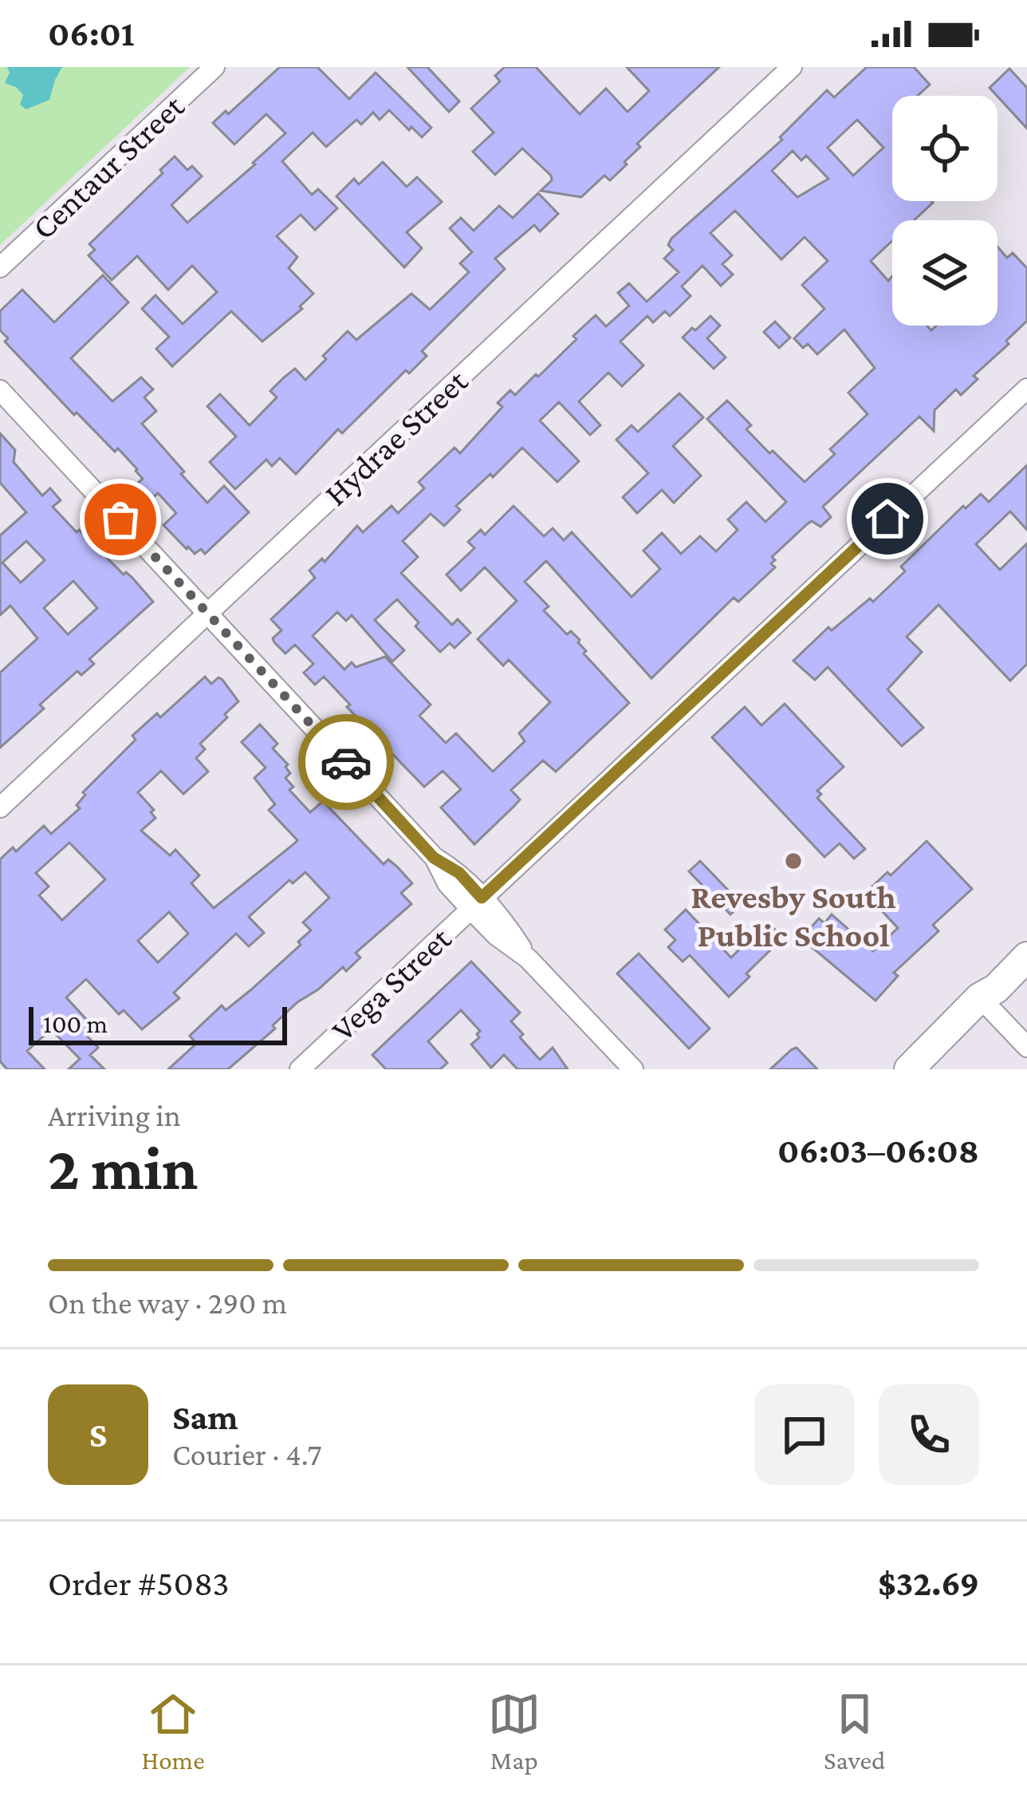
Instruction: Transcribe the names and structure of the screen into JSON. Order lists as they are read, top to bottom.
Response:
{
  "streets": {
    "street": ["Centaur Street", "Hydrae Street", "Vega Street"]
  },
  "places": ["Revesby South Public School"],
  "scale_bar": "100 m",
  "page": {
    "status": "06:01",
    "scale": "100 m",
    "heading": ["2 min", "Arriving in", "06:03–06:08"],
    "panel": [
      "Sam",
      "Courier · 4.7",
      "Order #5083",
      "$32.69"
    ],
    "bar": "On the way · 290 m",
    "round": "S",
    "tabs": ["Home", "Map", "Saved"]
  }
}
